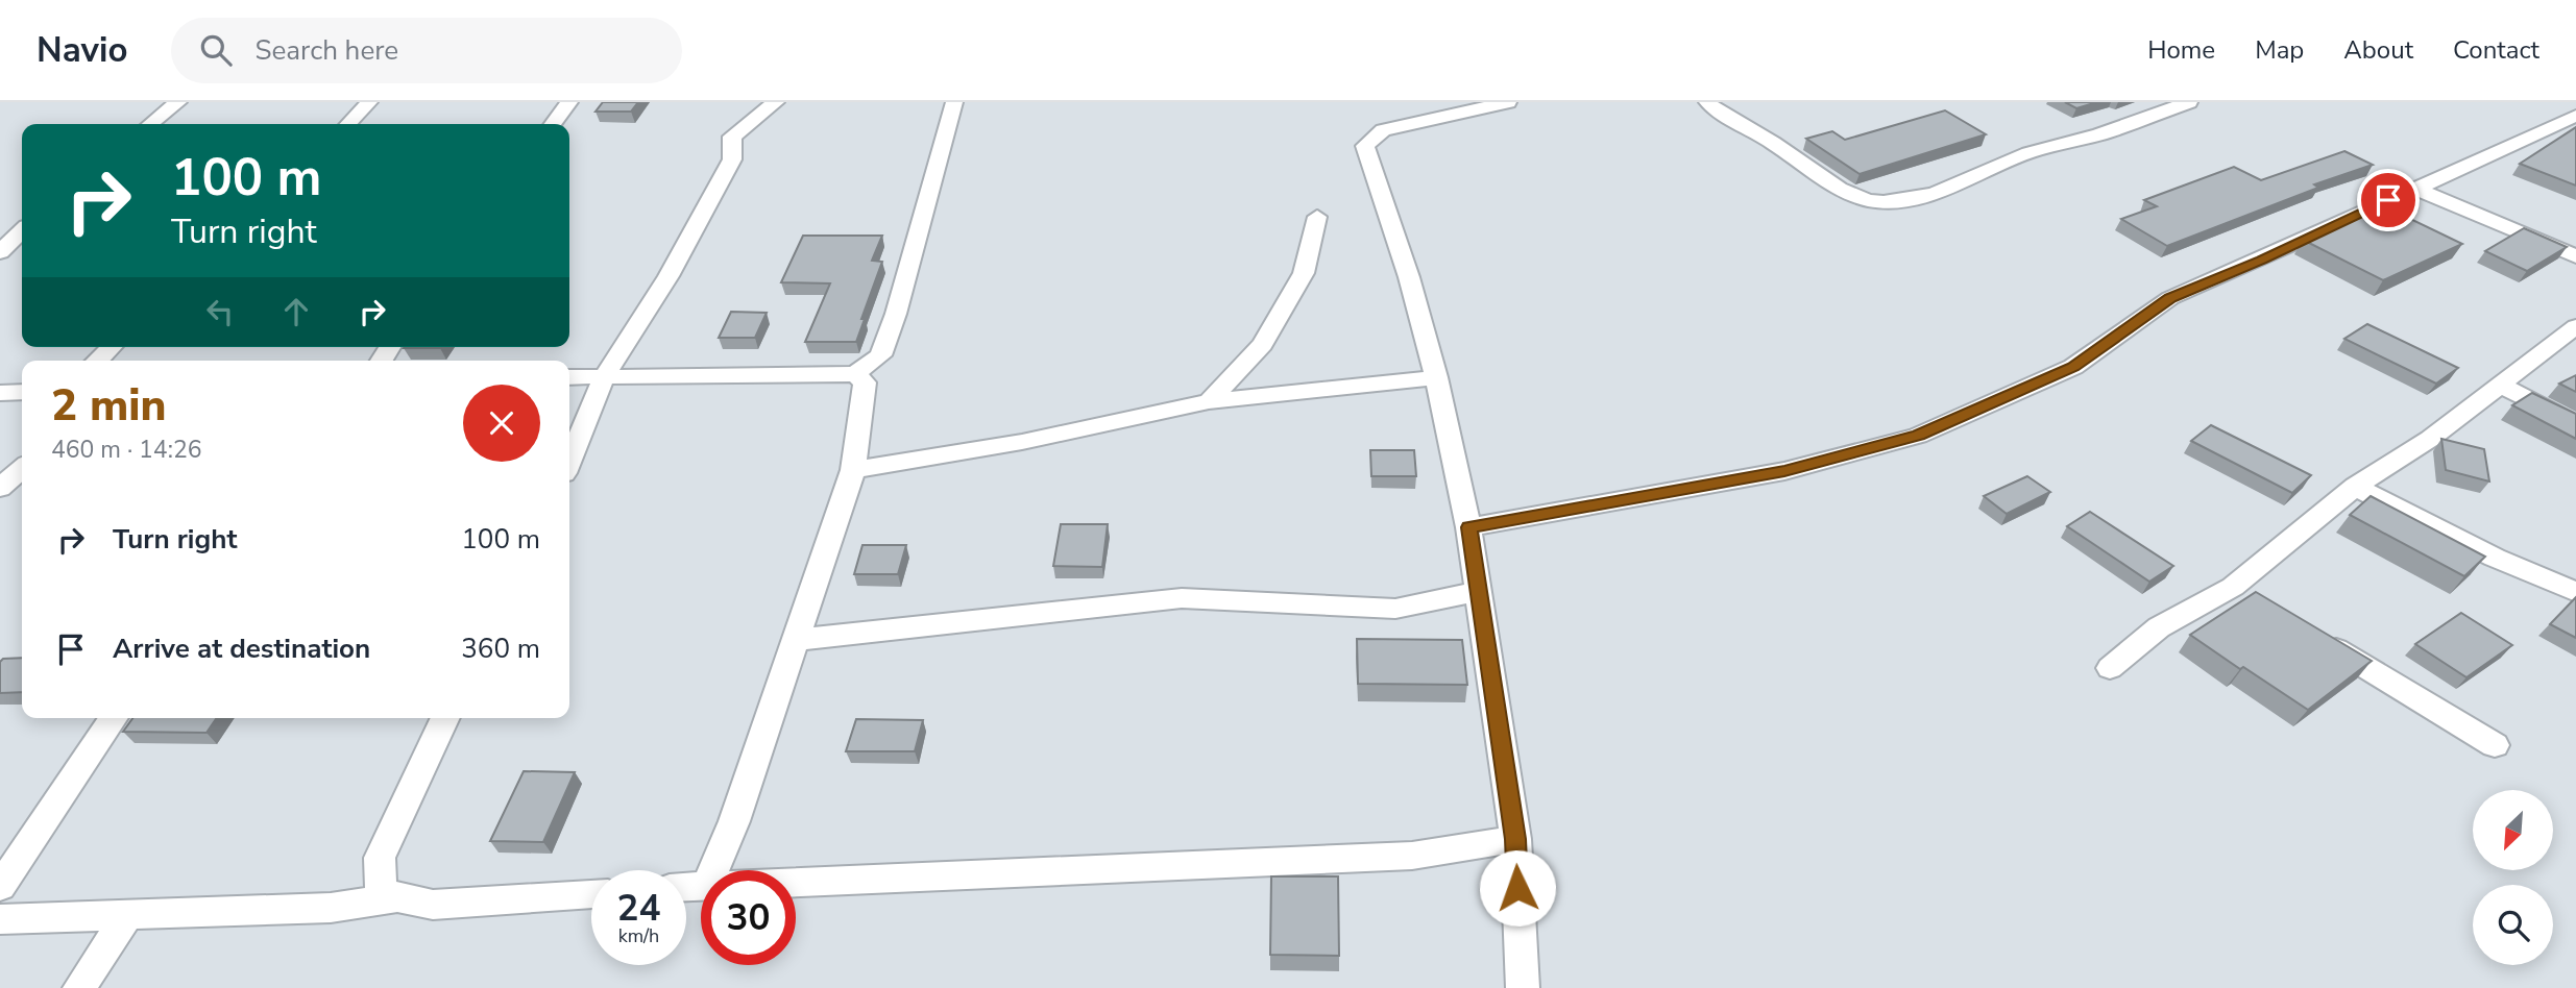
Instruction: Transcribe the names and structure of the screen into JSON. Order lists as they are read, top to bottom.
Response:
{
  "north": "bottom left",
  "page": {
    "header": "Navio",
    "search": "Search here",
    "nav": [
      "Home",
      "Map",
      "About",
      "Contact"
    ],
    "turn": ["100 m", "Turn right"],
    "heading": ["2 min", "460 m · 14:26"],
    "list": [
      {
        "name": "Turn right",
        "value": "100 m"
      },
      {
        "name": "Arrive at destination",
        "value": "360 m"
      }
    ],
    "speed": "24 km/h",
    "limit": "30"
  }
}
